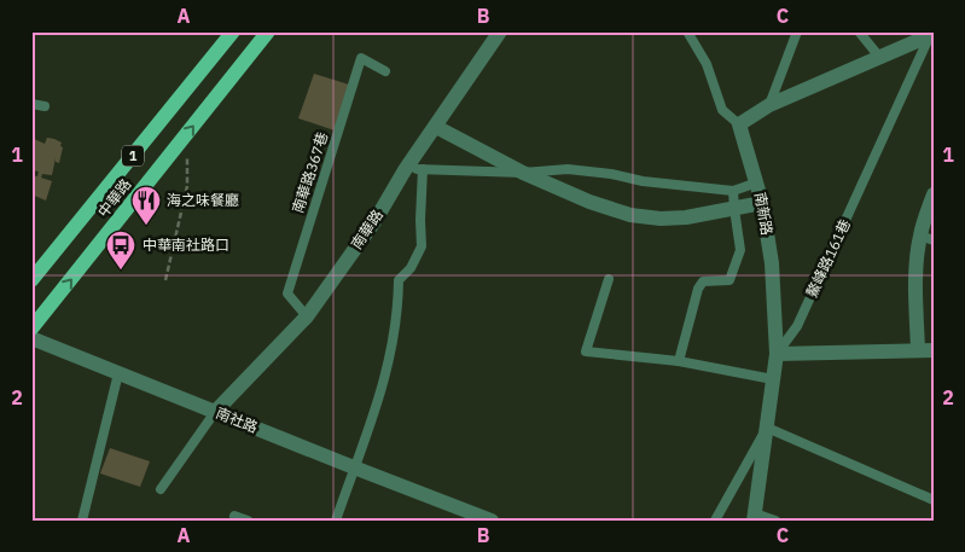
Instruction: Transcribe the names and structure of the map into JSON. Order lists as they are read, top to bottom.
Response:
{
  "streets": {
    "main road": ["1", "中華路"],
    "street": ["南新路", "南華路", "南社路"],
    "lane": ["南華路367巷", "鰲峰路161巷"]
  },
  "crossings": [
    ["南華路367巷", "南華路"],
    ["南新路", "鰲峰路161巷"],
    ["南華路", "南社路"]
  ],
  "places": {
    "restaurant": ["海之味餐廳"],
    "bus stop": ["中華南社路口"]
  },
  "grid": {
    "columns": ["A", "B", "C"],
    "rows": ["1", "2"]
  }
}
